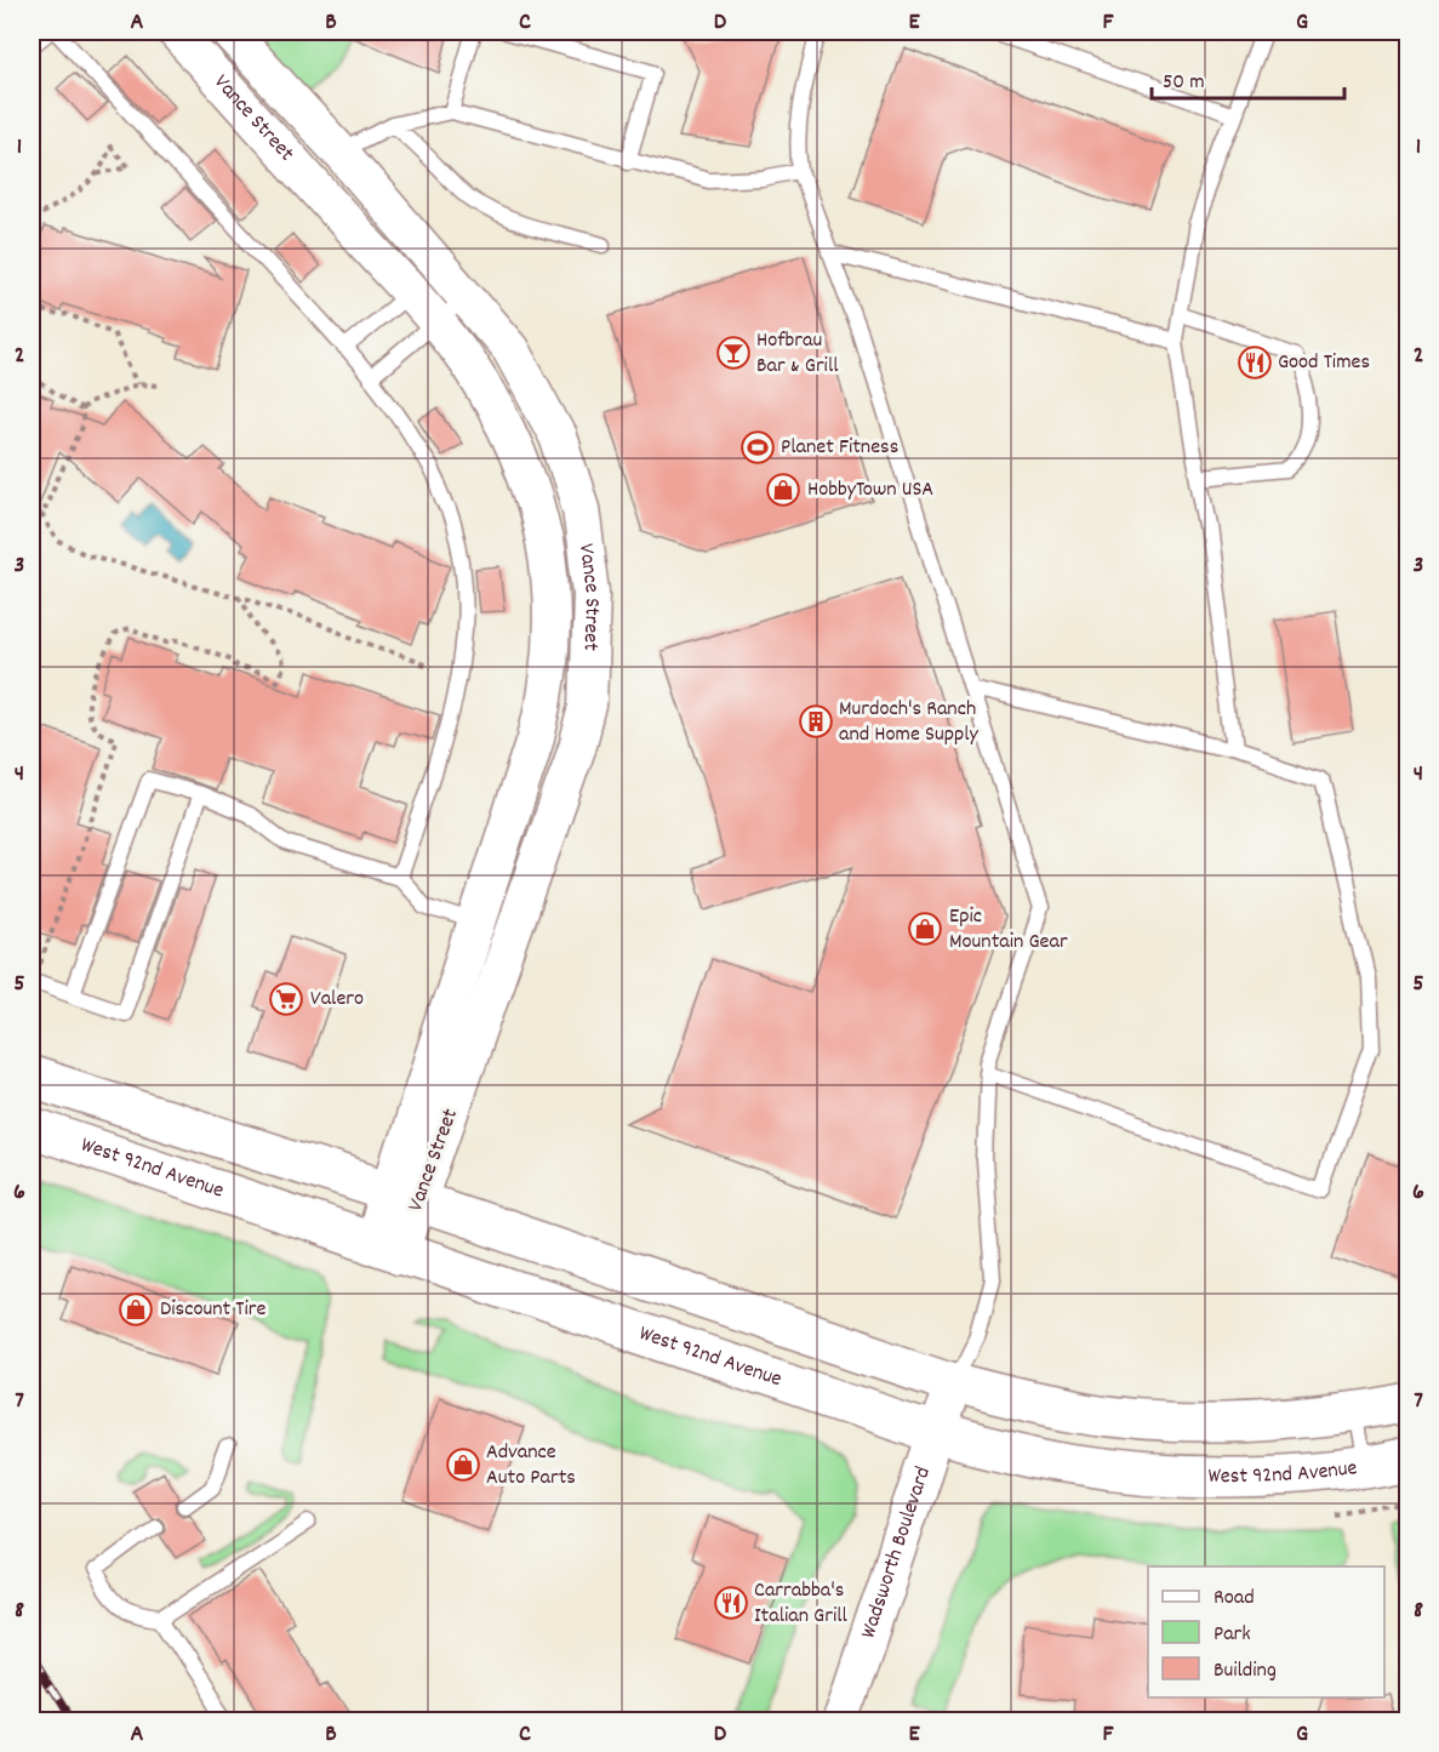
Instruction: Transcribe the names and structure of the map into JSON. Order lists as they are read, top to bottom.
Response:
{
  "streets": {
    "main road": ["West 92nd Avenue"],
    "street": ["Vance Street", "Wadsworth Boulevard"]
  },
  "crossings": [
    ["Vance Street", "West 92nd Avenue"],
    ["West 92nd Avenue", "Wadsworth Boulevard"]
  ],
  "places": {
    "bar": ["Hofbrau Bar & Grill"],
    "restaurant": ["Good Times", "Carrabba's Italian Grill"],
    "sports": ["Planet Fitness"],
    "shop": [
      "HobbyTown USA",
      "Epic Mountain Gear",
      "Discount Tire",
      "Advance Auto Parts"
    ],
    "building": ["Murdoch's Ranch and Home Supply"],
    "supermarket": ["Valero"]
  },
  "legend": ["Road", "Park", "Building"],
  "scale_bar": "50 m",
  "grid": {
    "columns": [
      "A",
      "B",
      "C",
      "D",
      "E",
      "F",
      "G"
    ],
    "rows": [
      "1",
      "2",
      "3",
      "4",
      "5",
      "6",
      "7",
      "8"
    ]
  }
}
